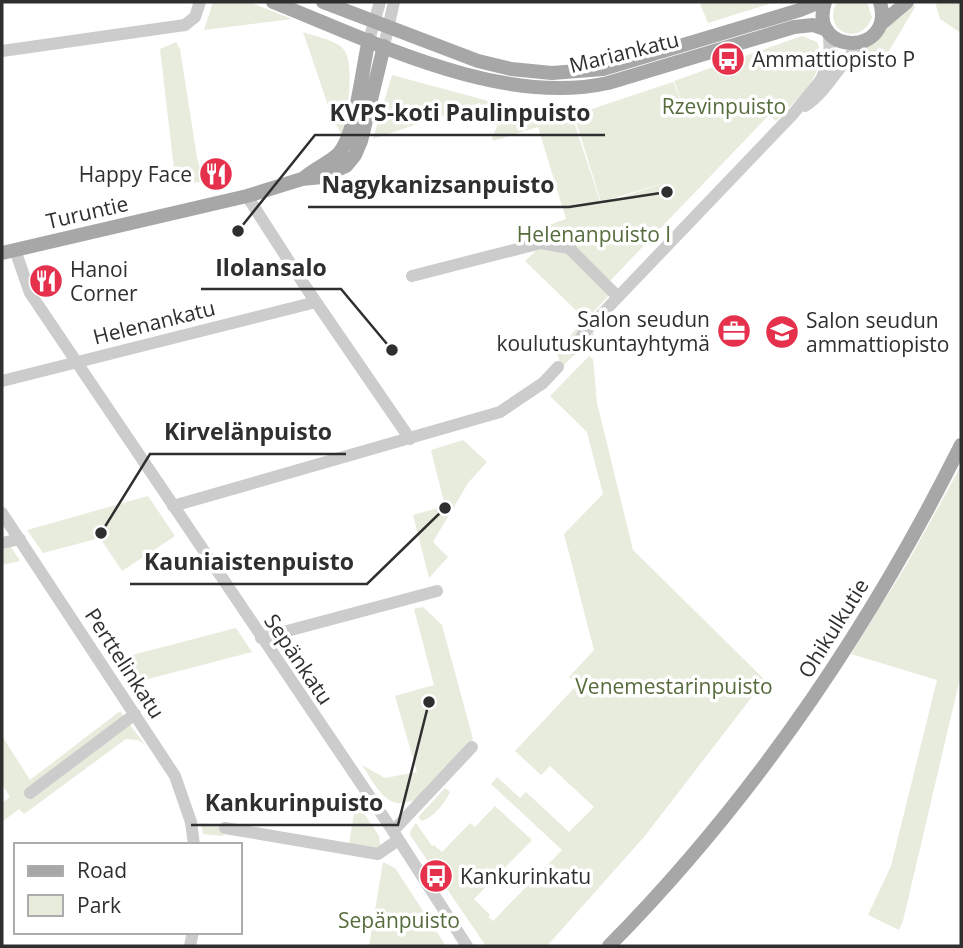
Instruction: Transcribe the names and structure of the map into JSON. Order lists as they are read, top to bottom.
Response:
{
  "streets": {
    "main road": ["Mariankatu", "Turuntie", "Ohikulkutie"],
    "street": ["Helenankatu", "Sepänkatu", "Perttelinkatu"]
  },
  "crossings": [
    ["Mariankatu", "Turuntie"],
    ["Turuntie", "Sepänkatu"],
    ["Helenankatu", "Sepänkatu"]
  ],
  "parks": [
    "Rzevinpuisto",
    "Helenanpuisto I",
    "Venemestarinpuisto",
    "Sepänpuisto"
  ],
  "places": {
    "bus stop": ["Ammattiopisto P", "Kankurinkatu"],
    "restaurant": ["Happy Face", "Hanoi Corner"],
    "other": [
      "Nagykanizsanpuisto",
      "KVPS-koti Paulinpuisto",
      "Ilolansalo",
      "Kauniaistenpuisto",
      "Kirvelänpuisto",
      "Kankurinpuisto"
    ],
    "office": ["Salon seudun koulutuskuntayhtymä"],
    "school or university": ["Salon seudun ammattiopisto"]
  },
  "legend": ["Road", "Park"]
}
